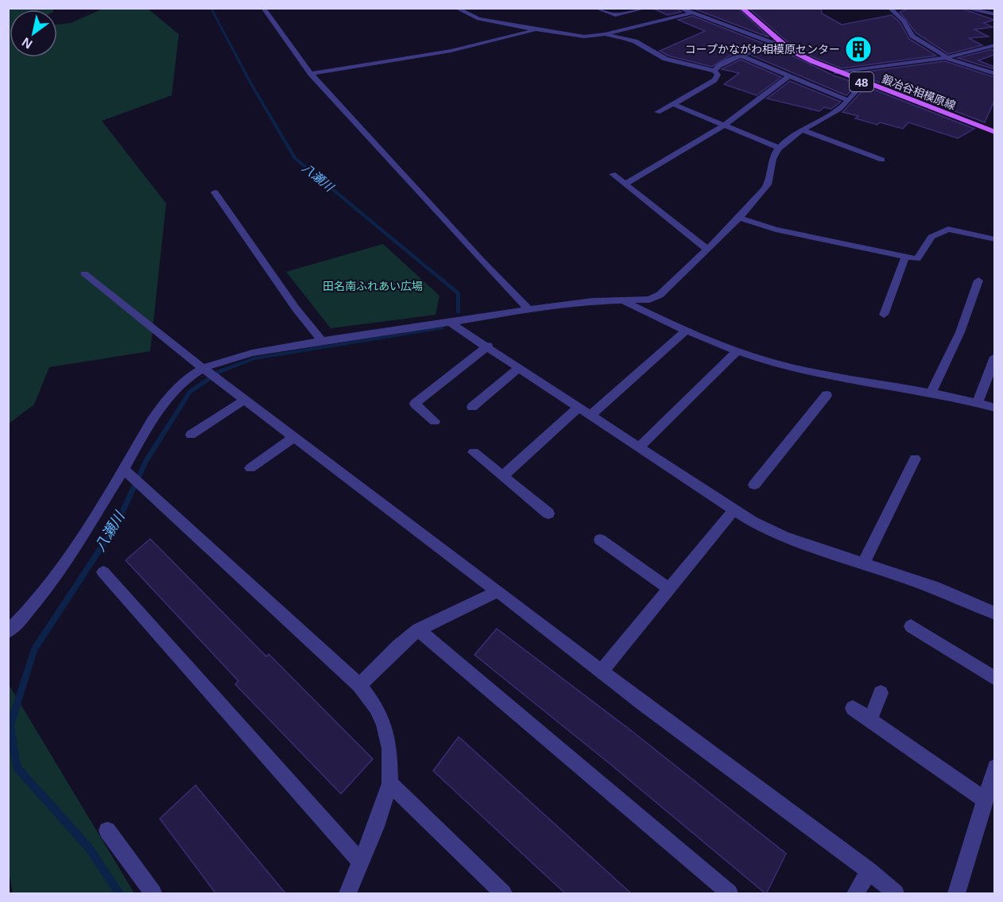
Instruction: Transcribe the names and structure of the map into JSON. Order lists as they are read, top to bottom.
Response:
{
  "streets": {
    "main road": ["48", "鍛冶谷相模原線"]
  },
  "water": ["八瀬川"],
  "parks": ["田名南ふれあい広場"],
  "places": {
    "building": ["コープかながわ相模原センター"]
  },
  "north": "bottom left"
}
